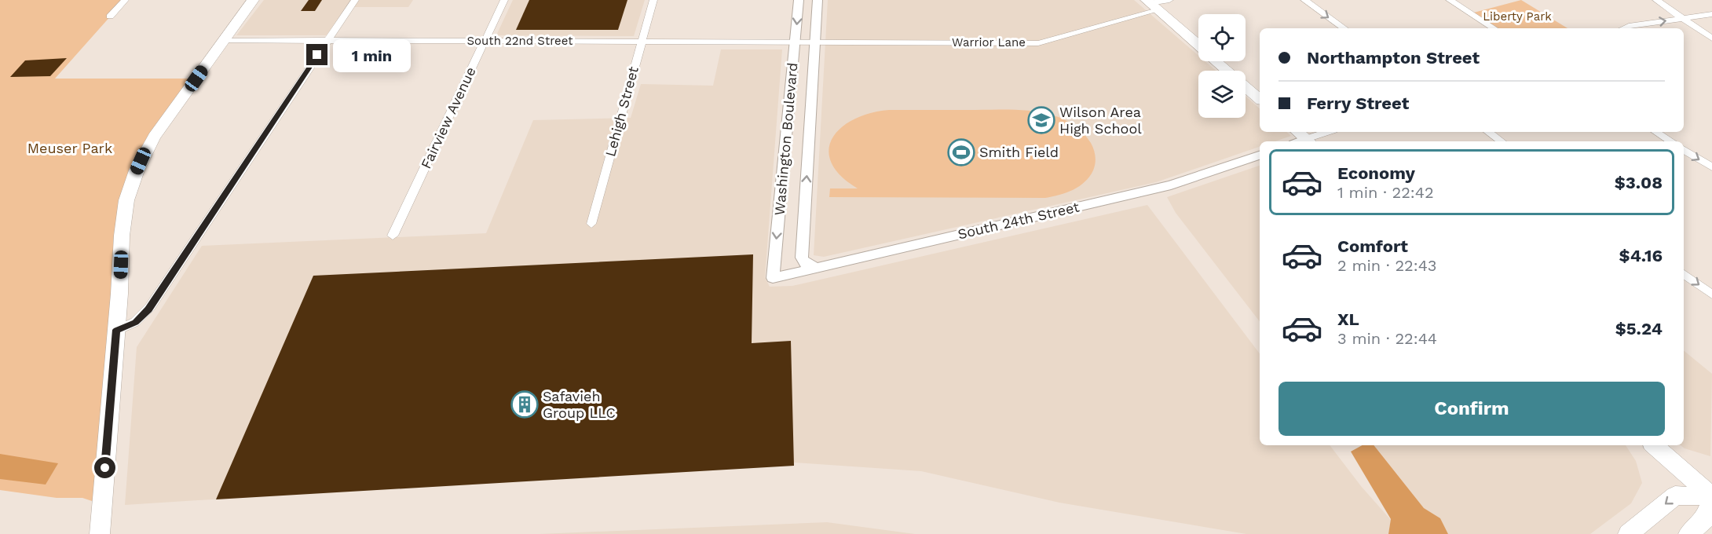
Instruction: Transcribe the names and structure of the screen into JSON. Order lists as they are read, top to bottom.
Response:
{
  "streets": {
    "street": [
      "South 22nd Street",
      "Warrior Lane",
      "Lehigh Street",
      "Fairview Avenue",
      "Washington Boulevard",
      "South 24th Street"
    ]
  },
  "crossings": [
    ["South 22nd Street", "Warrior Lane"],
    ["South 22nd Street", "Lehigh Street"],
    ["South 22nd Street", "Fairview Avenue"],
    ["South 22nd Street", "Washington Boulevard"],
    ["Warrior Lane", "Washington Boulevard"],
    ["Washington Boulevard", "South 24th Street"]
  ],
  "parks": ["Liberty Park", "Meuser Park"],
  "places": {
    "school or university": ["Wilson Area High School"],
    "sports": ["Smith Field"],
    "building": ["Safavieh Group LLC"]
  },
  "page": {
    "banner": ["Northampton Street", "Ferry Street"],
    "bubble": "1 min",
    "list": [
      {
        "name": "Economy",
        "note": "1 min · 22:42",
        "value": "$3.08"
      },
      {
        "name": "Comfort",
        "note": "2 min · 22:43",
        "value": "$4.16"
      },
      {
        "name": "XL",
        "note": "3 min · 22:44",
        "value": "$5.24"
      }
    ],
    "buttons": "Confirm"
  }
}
